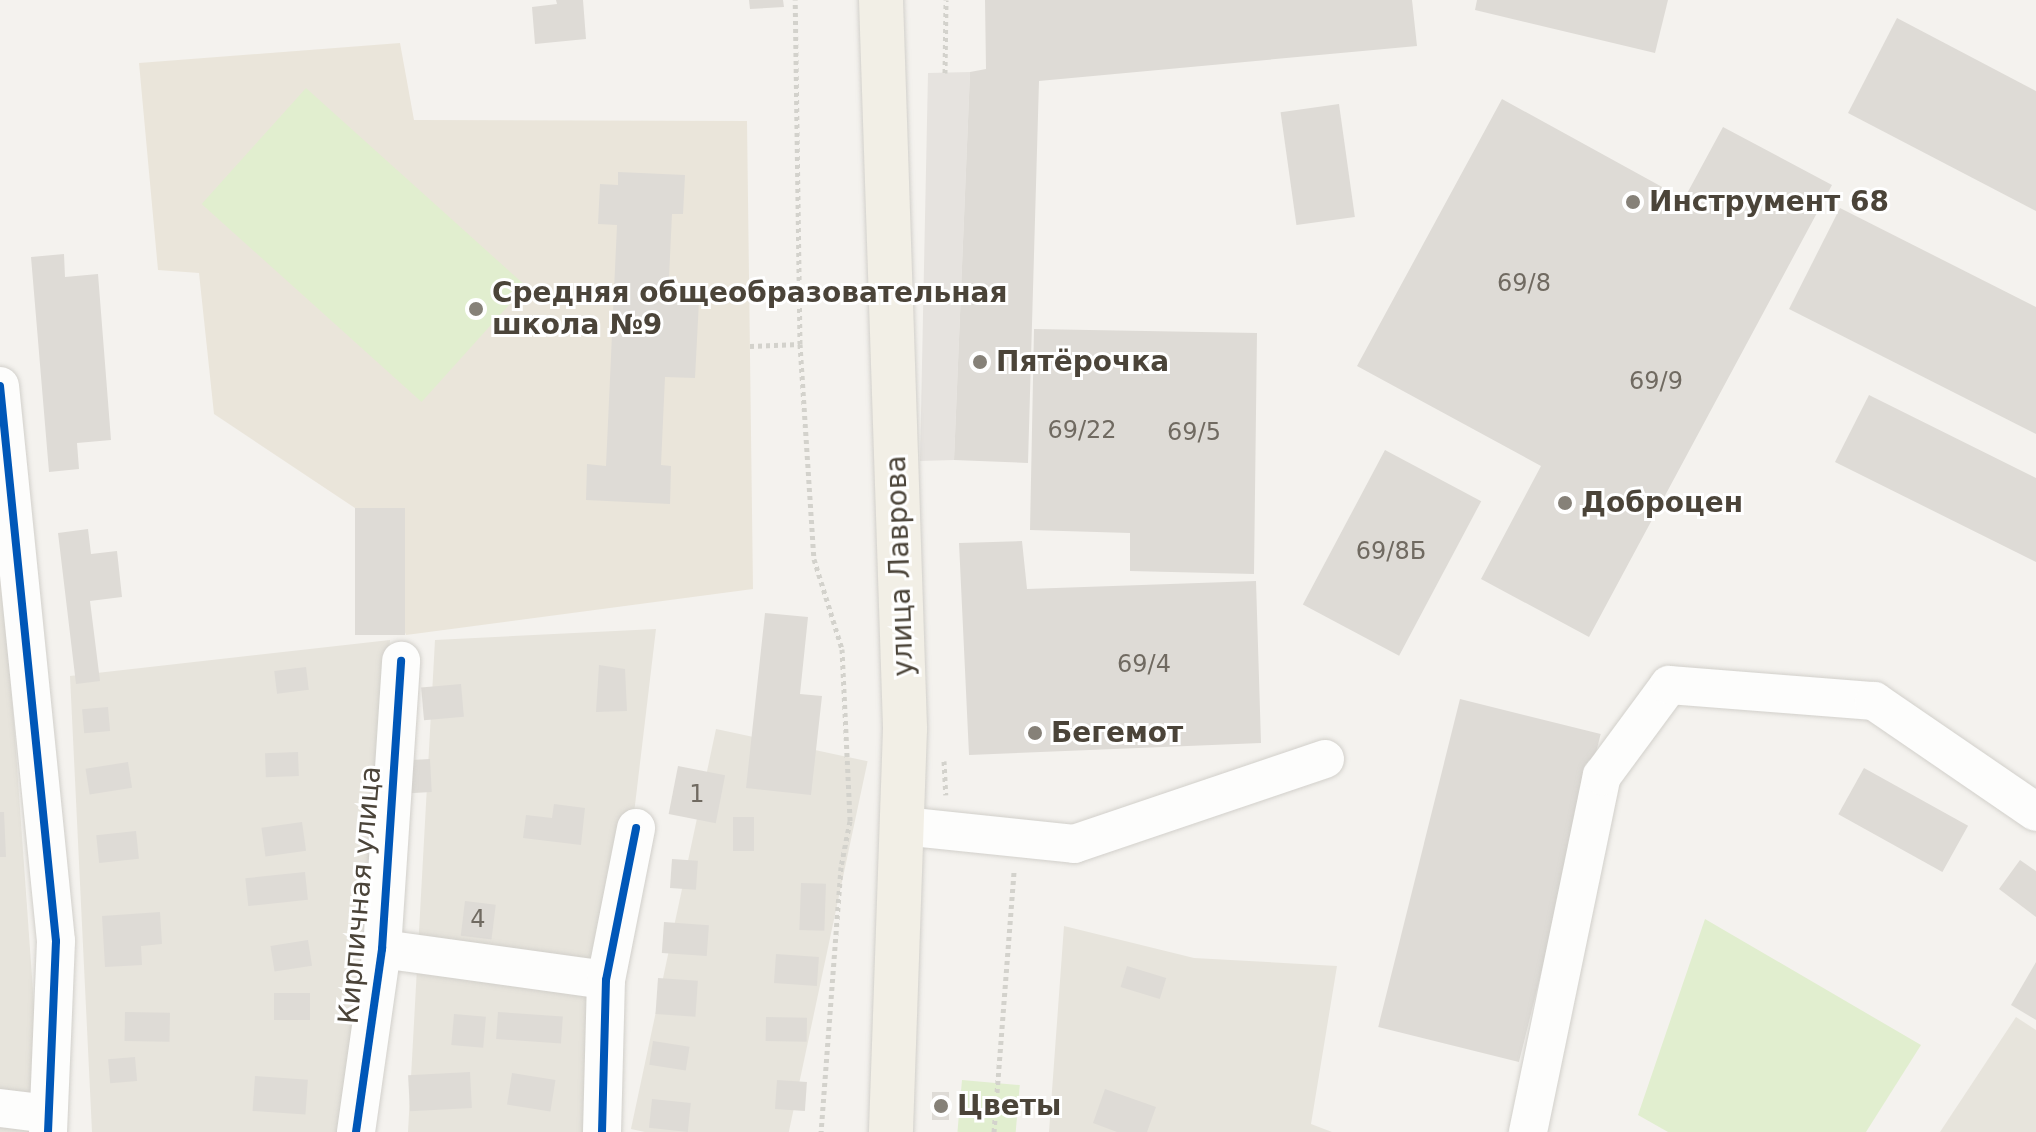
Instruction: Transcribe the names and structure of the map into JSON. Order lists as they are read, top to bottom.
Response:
{
  "streets": {
    "main road": ["улица Лаврова"],
    "street": ["Кирпичная улица"]
  },
  "places": [
    "Инструмент 68",
    "Средняя общеобразовательная школа №9",
    "Пятёрочка",
    "Доброцен",
    "Бегемот",
    "Цветы"
  ],
  "house_numbers": [
    "69/8",
    "69/9",
    "69/22",
    "69/5",
    "69/8Б",
    "69/4",
    "1",
    "4"
  ]
}
